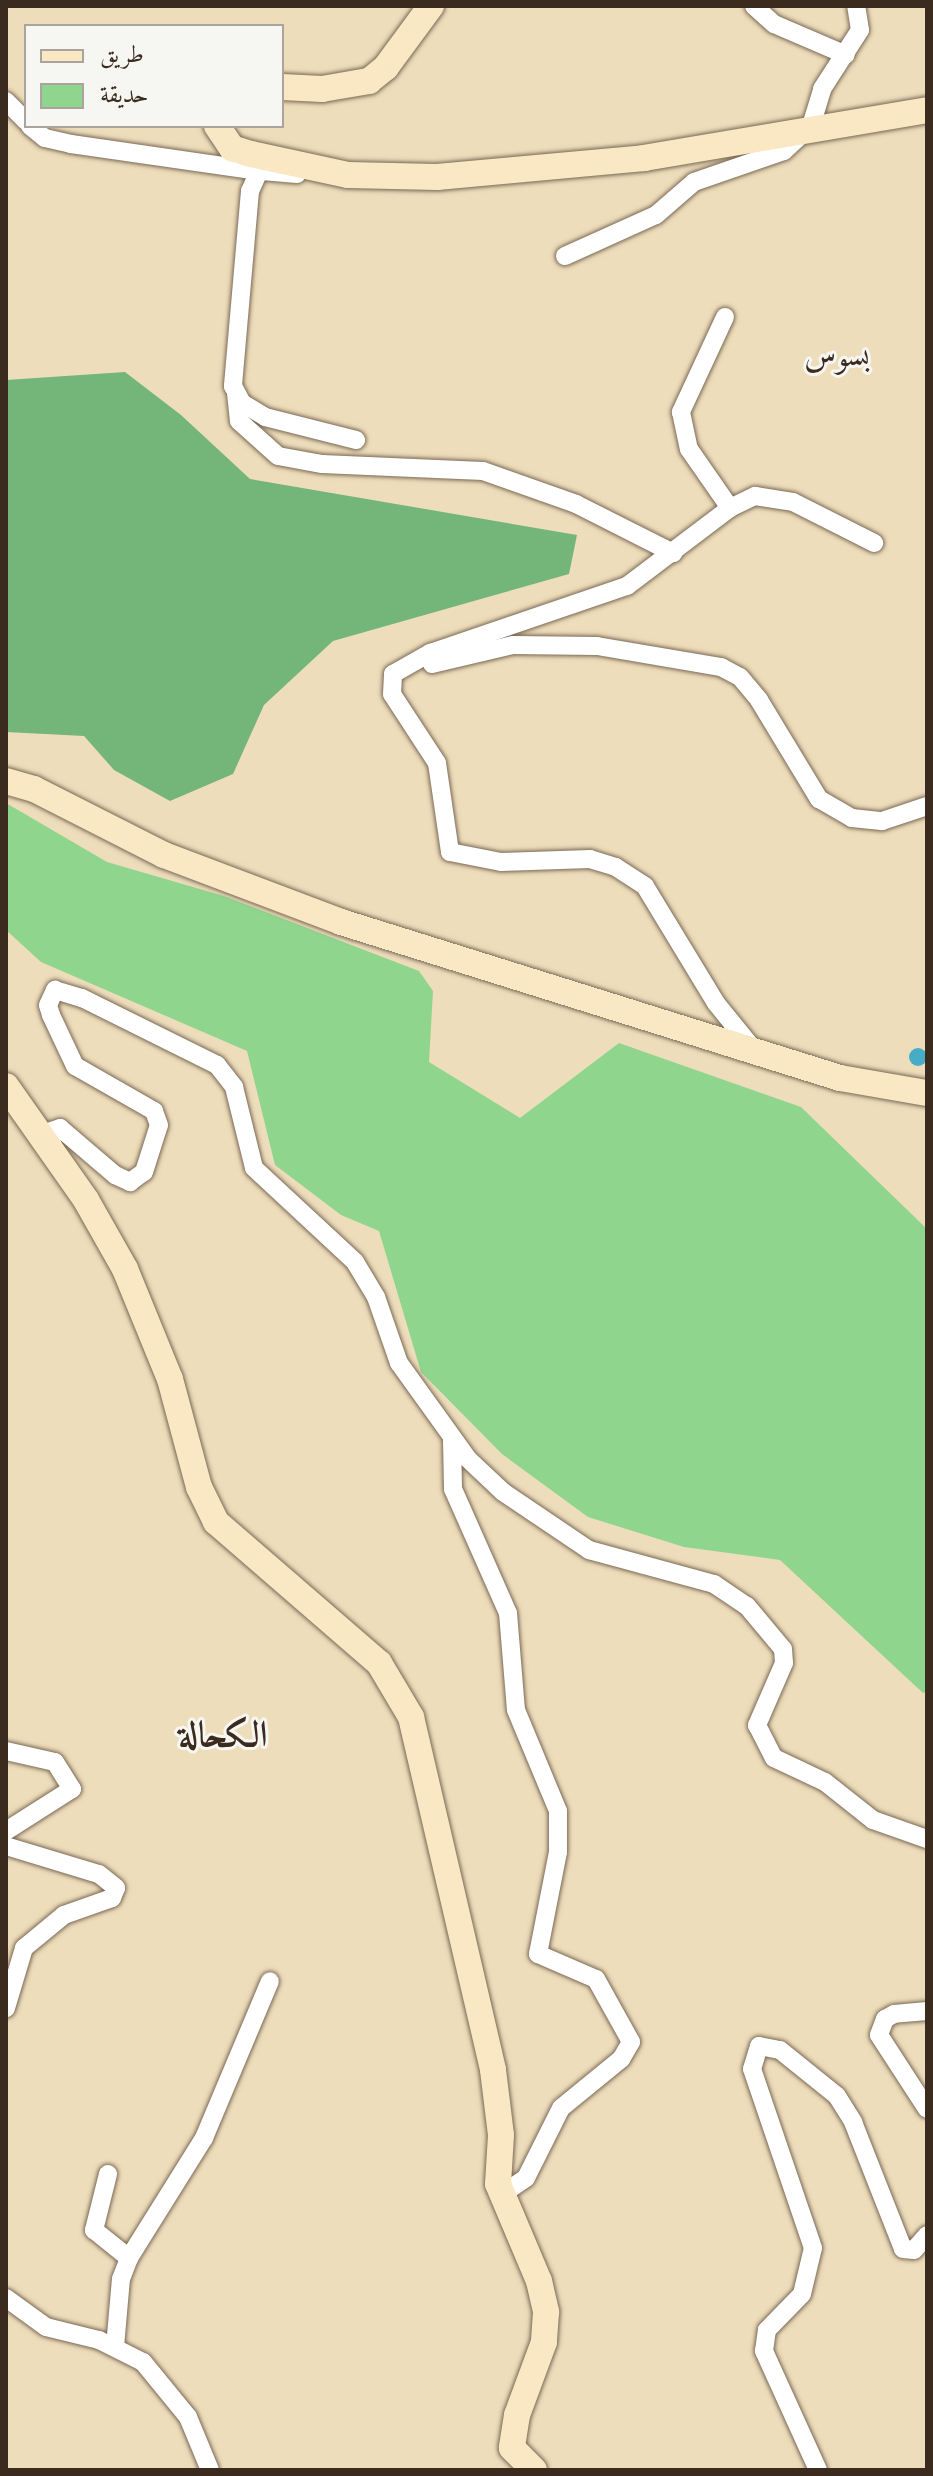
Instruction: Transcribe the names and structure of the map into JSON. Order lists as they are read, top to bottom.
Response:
{
  "districts": ["بسوس", "الكحالة"],
  "legend": ["طريق", "حديقة"]
}
